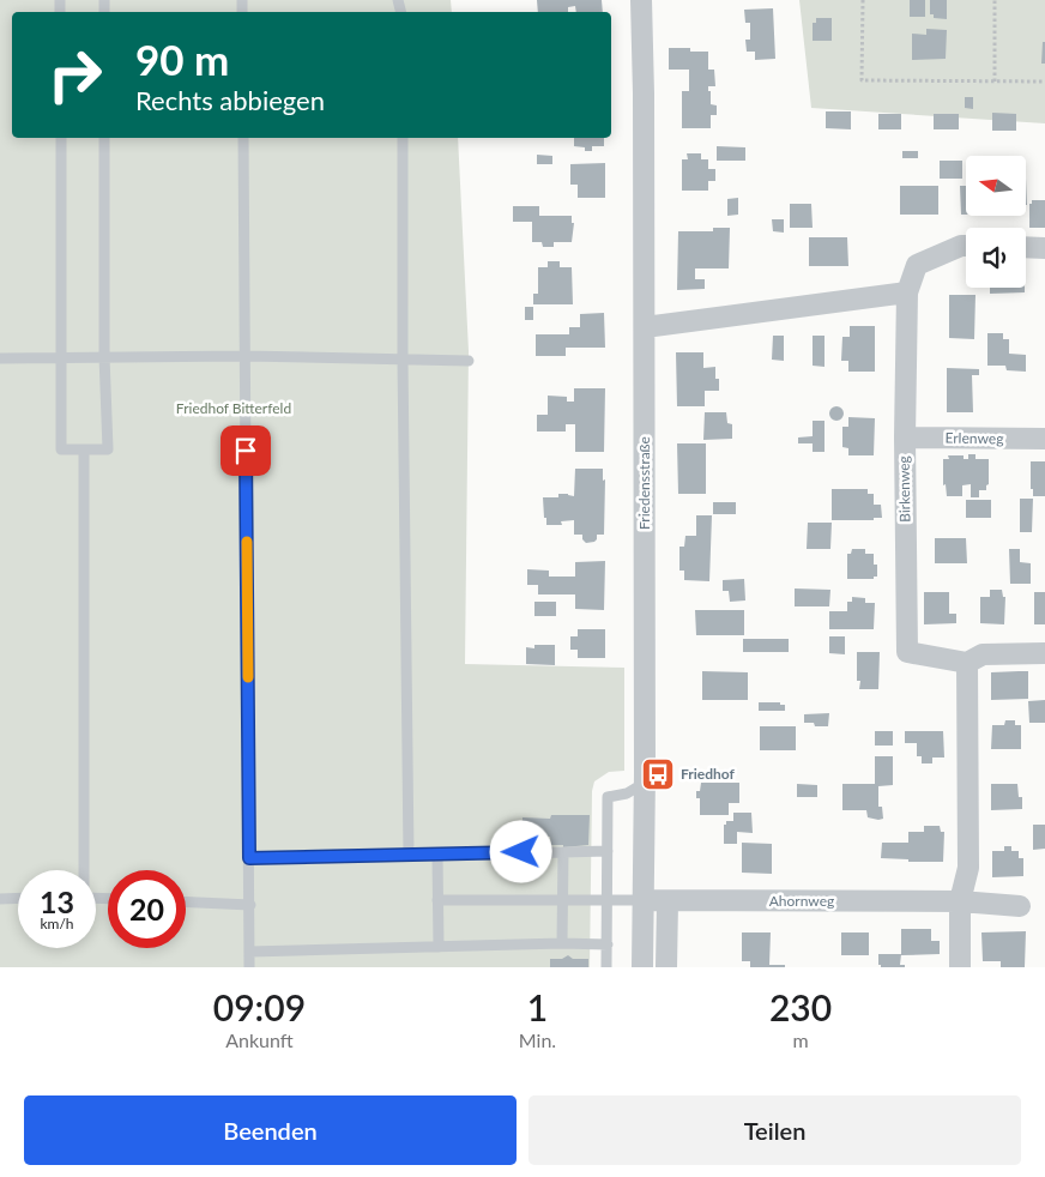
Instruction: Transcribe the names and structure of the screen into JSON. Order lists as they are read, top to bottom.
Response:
{
  "streets": {
    "street": [
      "Erlenweg",
      "Friedensstraße",
      "Birkenweg",
      "Ahornweg"
    ]
  },
  "crossings": [
    ["Erlenweg", "Birkenweg"],
    ["Friedensstraße", "Ahornweg"]
  ],
  "parks": ["Friedhof Bitterfeld"],
  "places": {
    "bus stop": ["Friedhof"]
  },
  "north": "left",
  "page": {
    "turn": ["90 m", "Rechts abbiegen"],
    "speed": "13 km/h",
    "limit": "20",
    "eta": [
      "09:09",
      "Ankunft",
      "1",
      "Min.",
      "230",
      "m"
    ],
    "buttons": ["Beenden", "Teilen"]
  }
}
